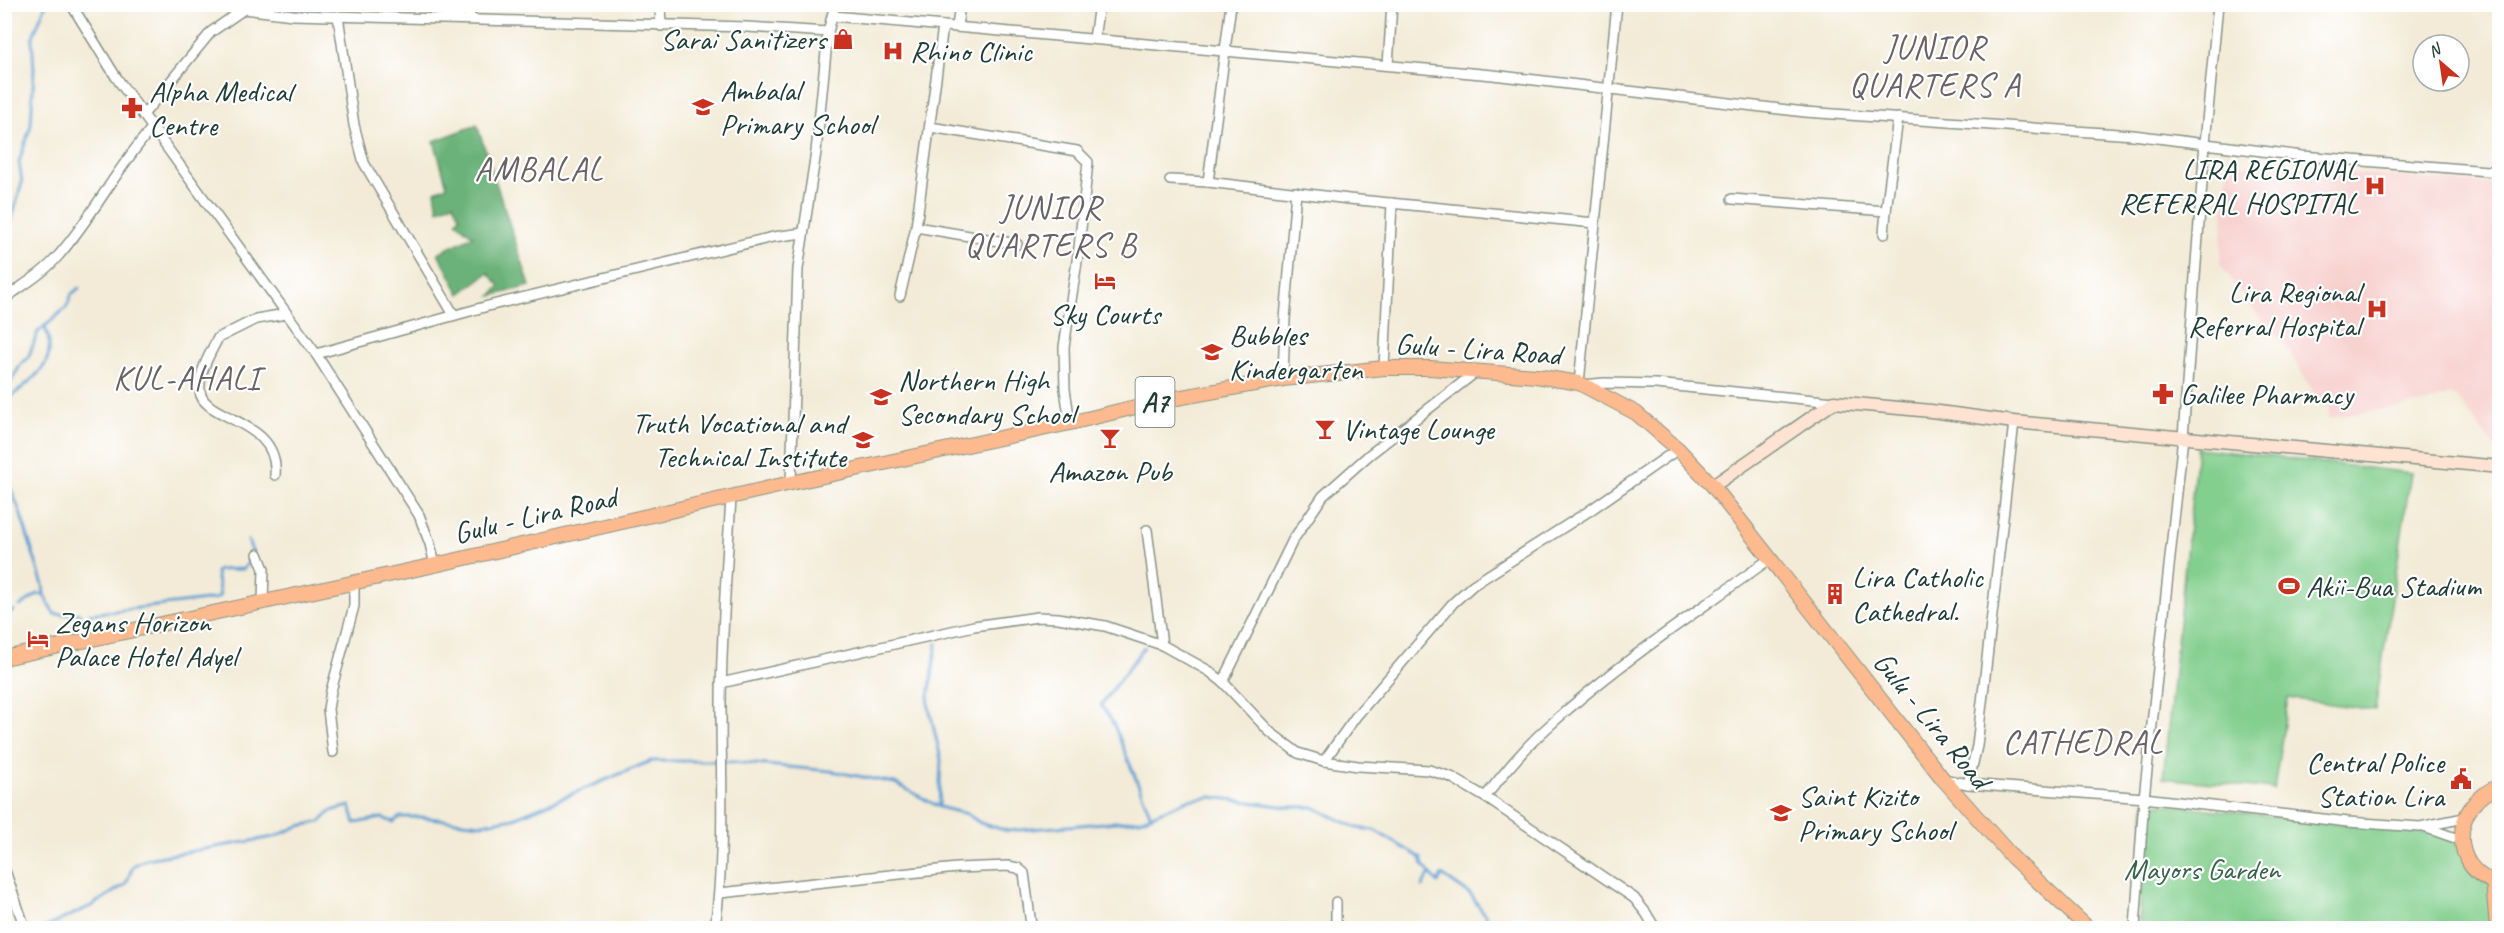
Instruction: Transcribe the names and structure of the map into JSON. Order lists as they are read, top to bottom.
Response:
{
  "streets": {
    "main road": ["Gulu - Lira Road", "A7"]
  },
  "districts": [
    "JUNIOR QUARTERS A",
    "AMBALAL",
    "JUNIOR QUARTERS B",
    "KUL-AHALI",
    "CATHEDRAL"
  ],
  "parks": ["Mayors Garden"],
  "places": {
    "shop": ["Sarai Sanitizers"],
    "hospital": ["Rhino Clinic", "LIRA REGIONAL REFERRAL HOSPITAL", "Lira Regional Referral Hospital"],
    "school or university": [
      "Ambalal Primary School",
      "Bubbles Kindergarten",
      "Northern High Secondary School",
      "Truth Vocational and Technical Institute",
      "Saint Kizito Primary School"
    ],
    "pharmacy": ["Alpha Medical Centre", "Galilee Pharmacy"],
    "hotel": ["Sky Courts", "Zegans Horizon Palace Hotel Adyel"],
    "bar": ["Vintage Lounge", "Amazon Pub"],
    "sports": ["Akii-Bua Stadium"],
    "building": ["Lira Catholic Cathedral."],
    "public building": ["Central Police Station Lira"]
  },
  "north": "top left"
}
